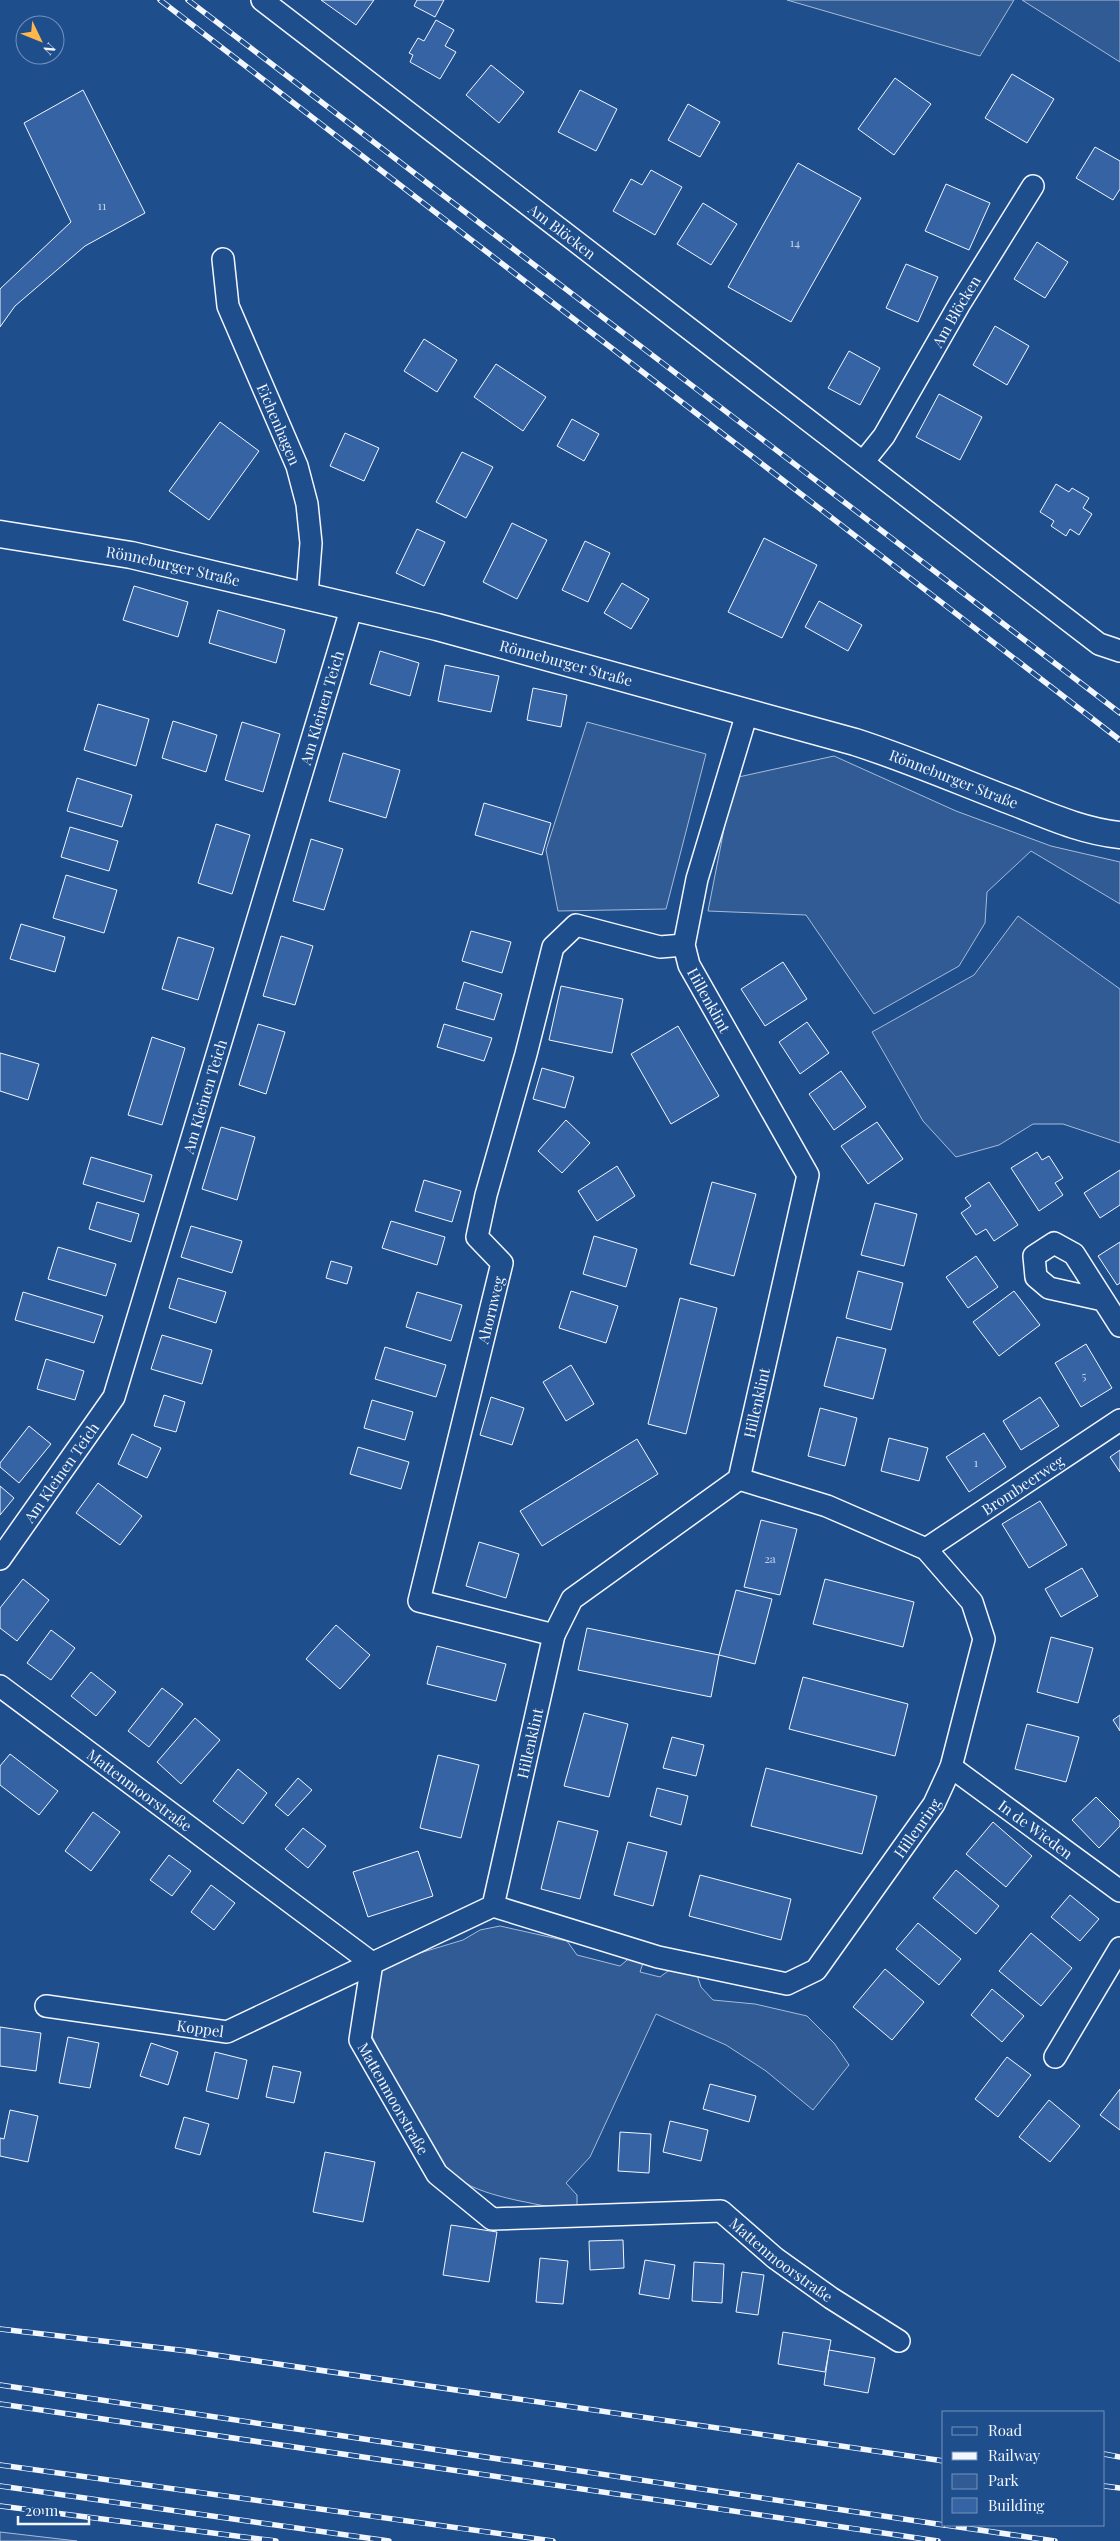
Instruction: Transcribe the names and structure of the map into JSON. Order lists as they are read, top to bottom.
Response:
{
  "streets": {
    "street": [
      "Am Blöcken",
      "Eichenhagen",
      "Rönneburger Straße",
      "Am Kleinen Teich",
      "Hillenklint",
      "Ahornweg",
      "Brombeerweg",
      "Mattenmoorstraße",
      "Hillenring",
      "In de Wieden",
      "Koppel"
    ]
  },
  "crossings": [
    ["Eichenhagen", "Rönneburger Straße"],
    ["Rönneburger Straße", "Am Kleinen Teich"],
    ["Rönneburger Straße", "Hillenklint"],
    ["Hillenklint", "Ahornweg"],
    ["Hillenklint", "Hillenring"],
    ["Brombeerweg", "Hillenring"],
    ["Mattenmoorstraße", "Koppel"],
    ["Hillenring", "In de Wieden"]
  ],
  "house_numbers": [
    "11",
    "14",
    "5",
    "1",
    "2a"
  ],
  "legend": [
    "Road",
    "Railway",
    "Park",
    "Building"
  ],
  "scale_bar": "20 m",
  "north": "bottom right"
}
